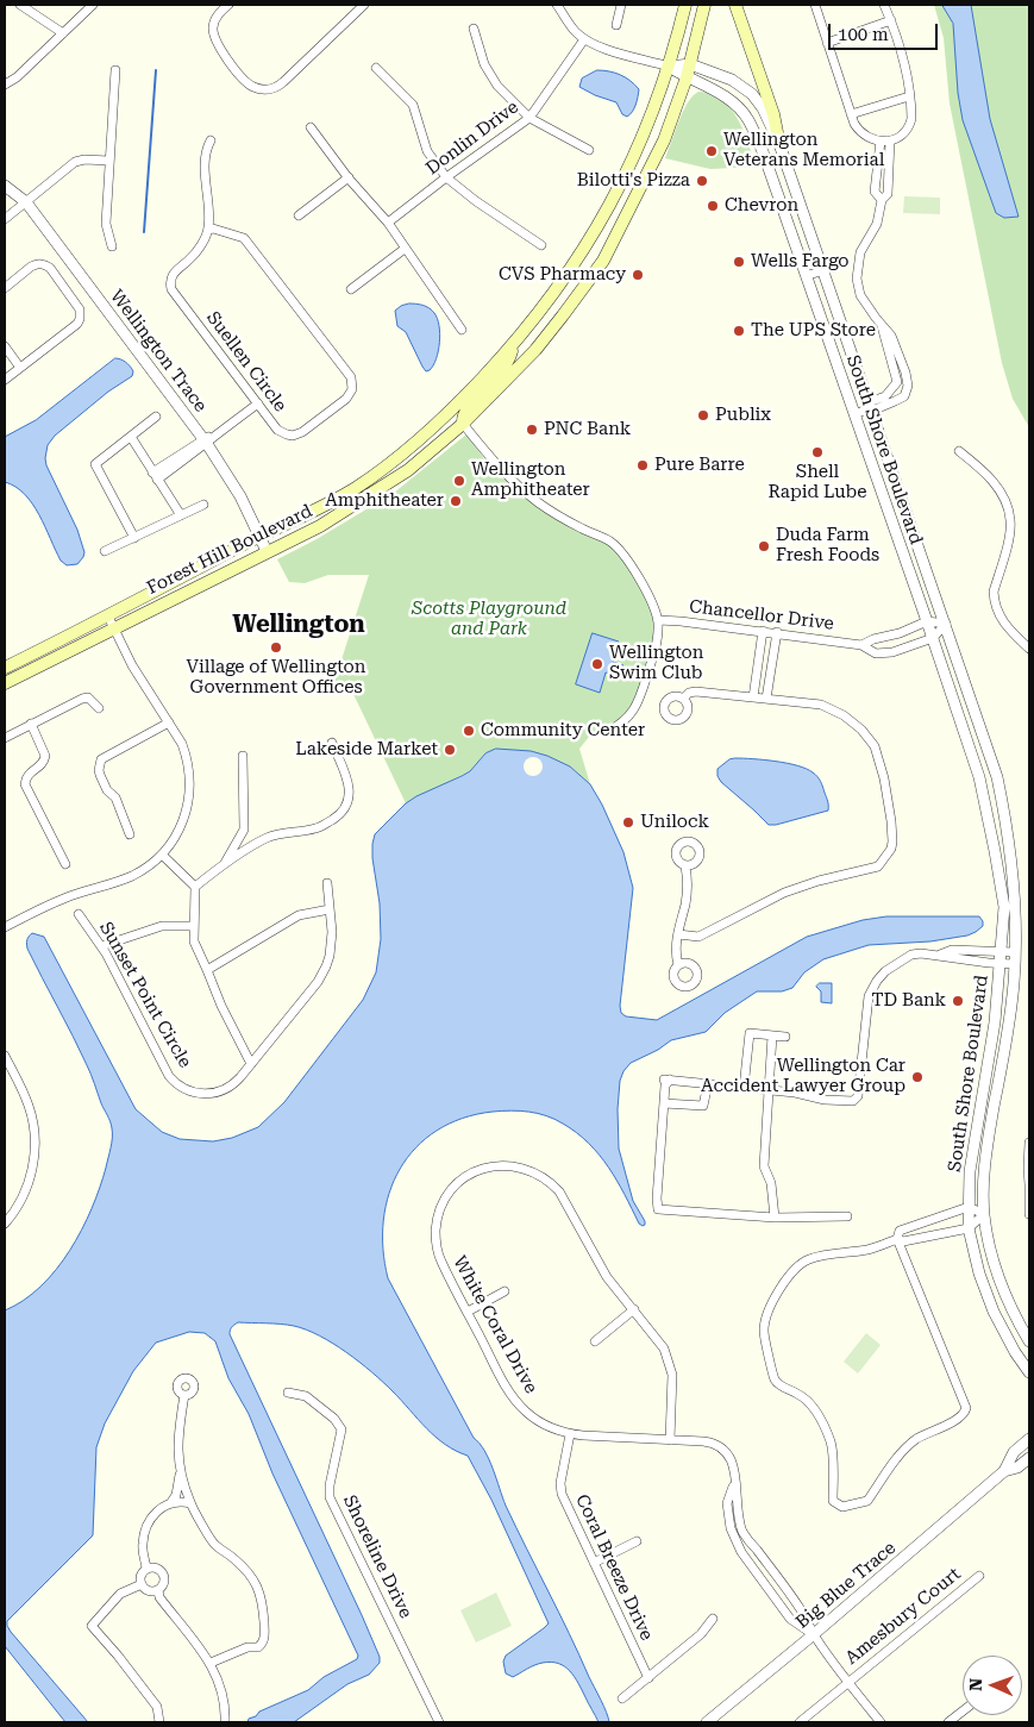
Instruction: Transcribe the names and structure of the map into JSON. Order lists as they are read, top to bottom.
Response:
{
  "streets": {
    "main road": ["Forest Hill Boulevard"],
    "street": [
      "Donlin Drive",
      "Wellington Trace",
      "Suellen Circle",
      "South Shore Boulevard",
      "Chancellor Drive",
      "Sunset Point Circle",
      "White Coral Drive",
      "Shoreline Drive",
      "Coral Breeze Drive",
      "Big Blue Trace",
      "Amesbury Court"
    ]
  },
  "crossings": [
    ["Wellington Trace", "Forest Hill Boulevard"],
    ["South Shore Boulevard", "Forest Hill Boulevard"],
    ["South Shore Boulevard", "Chancellor Drive"],
    ["White Coral Drive", "Coral Breeze Drive"],
    ["White Coral Drive", "Big Blue Trace"]
  ],
  "districts": ["Wellington"],
  "parks": ["Scotts Playground and Park"],
  "places": [
    "Wellington Veterans Memorial",
    "Bilotti's Pizza",
    "Chevron",
    "Wells Fargo",
    "CVS Pharmacy",
    "The UPS Store",
    "Publix",
    "PNC Bank",
    "Shell Rapid Lube",
    "Pure Barre",
    "Wellington Amphitheater",
    "Amphitheater",
    "Duda Farm Fresh Foods",
    "Village of Wellington Government Offices",
    "Wellington Swim Club",
    "Community Center",
    "Lakeside Market",
    "Unilock",
    "TD Bank",
    "Wellington Car Accident Lawyer Group"
  ],
  "scale_bar": "100 m",
  "north": "left"
}
